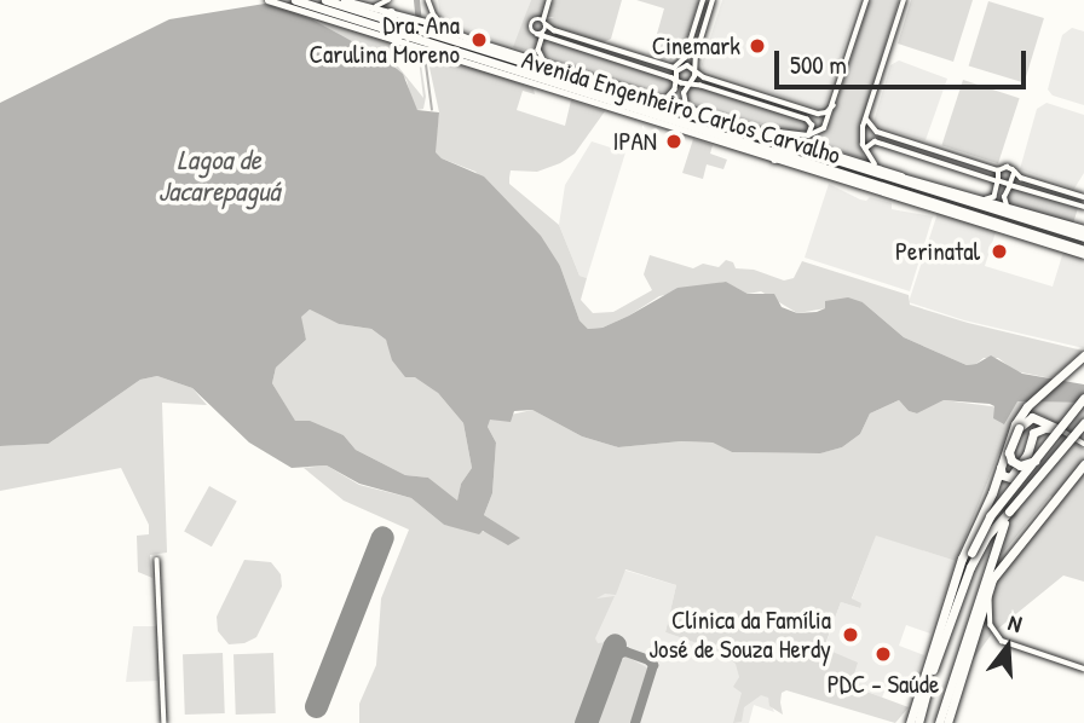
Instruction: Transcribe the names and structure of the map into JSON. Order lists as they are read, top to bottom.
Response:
{
  "streets": {
    "highway": ["Avenida Engenheiro Carlos Carvalho"]
  },
  "water": ["Lagoa de Jacarepaguá"],
  "places": [
    "Dra. Ana Carulina Moreno",
    "Cinemark",
    "IPAN",
    "Perinatal",
    "Clínica da Família José de Souza Herdy",
    "PDC - Saúde"
  ],
  "scale_bar": "500 m",
  "north": "top"
}
